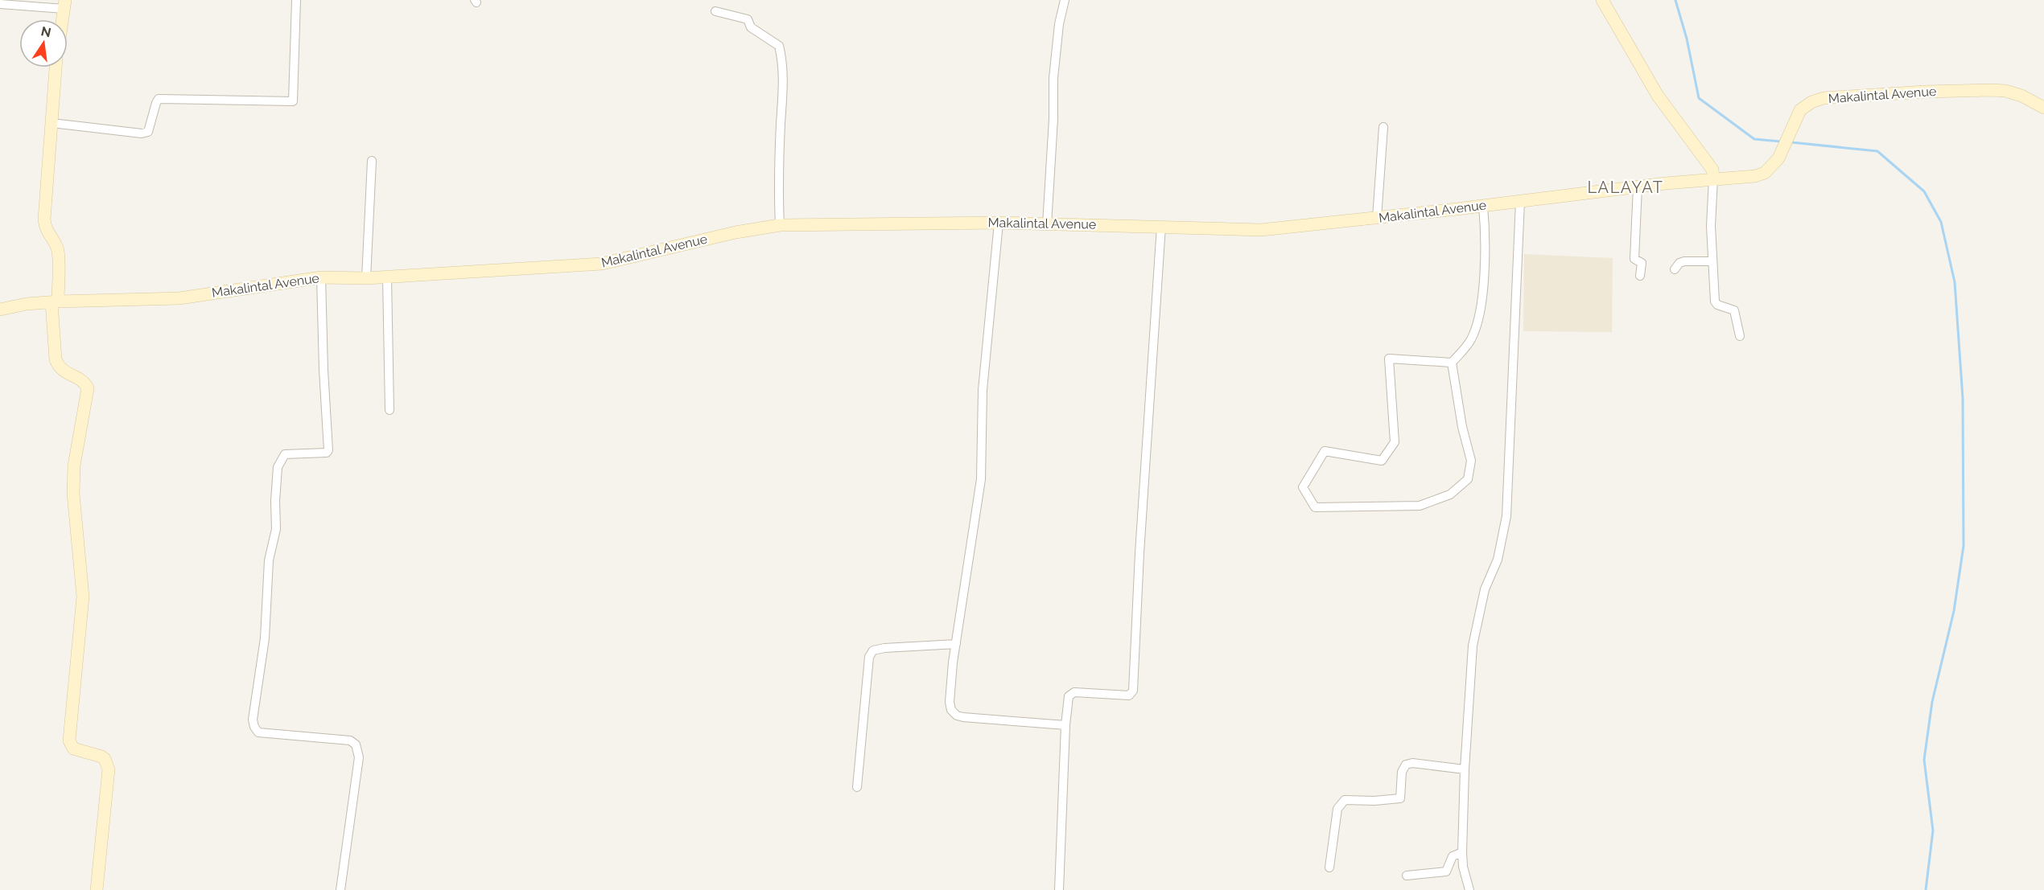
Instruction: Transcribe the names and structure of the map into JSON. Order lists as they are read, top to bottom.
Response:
{
  "streets": {
    "main road": ["Makalintal Avenue"]
  },
  "districts": ["LALAYAT"],
  "north": "top"
}
